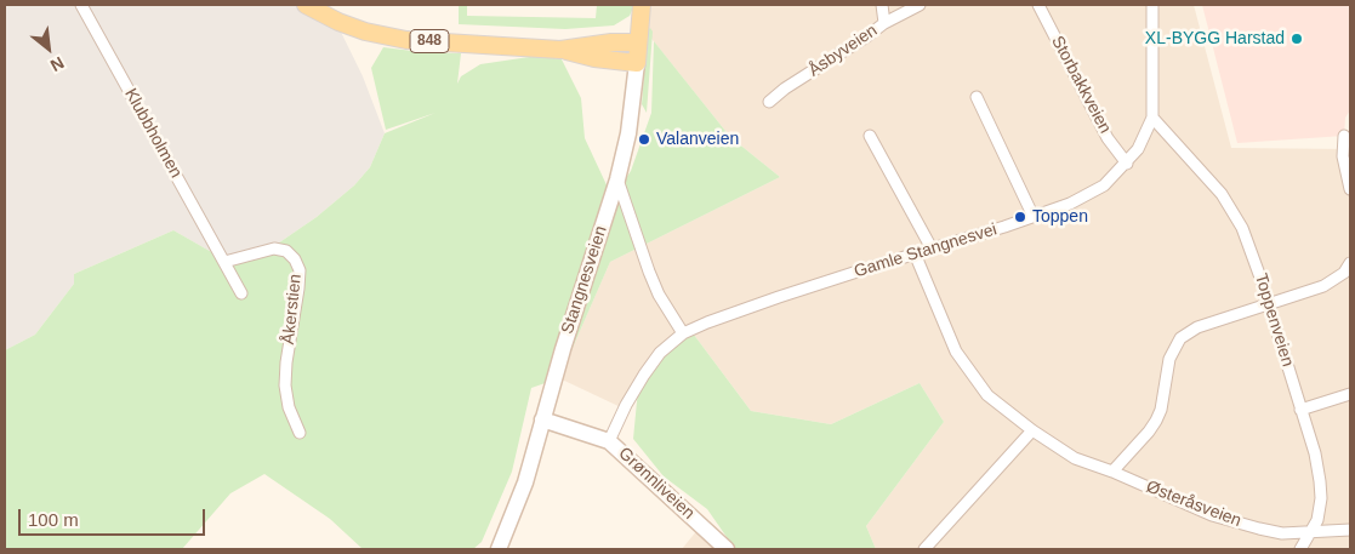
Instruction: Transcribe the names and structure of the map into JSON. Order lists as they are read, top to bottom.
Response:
{
  "streets": {
    "main road": ["848", "Stangnesveien", "Grønnliveien"],
    "street": [
      "Åsbyveien",
      "Storbakkveien",
      "Klubbholmen",
      "Gamle Stangnesvei",
      "Åkerstien",
      "Toppenveien",
      "Østeråsveien"
    ]
  },
  "crossings": [
    ["848", "Stangnesveien"],
    ["Storbakkveien", "Gamle Stangnesvei"],
    ["Klubbholmen", "Åkerstien"],
    ["Gamle Stangnesvei", "Toppenveien"],
    ["Gamle Stangnesvei", "Grønnliveien"],
    ["Gamle Stangnesvei", "Østeråsveien"],
    ["Stangnesveien", "Grønnliveien"],
    ["Toppenveien", "Østeråsveien"]
  ],
  "places": ["XL-BYGG Harstad", "Valanveien", "Toppen"],
  "scale_bar": "100 m",
  "north": "bottom right"
}
